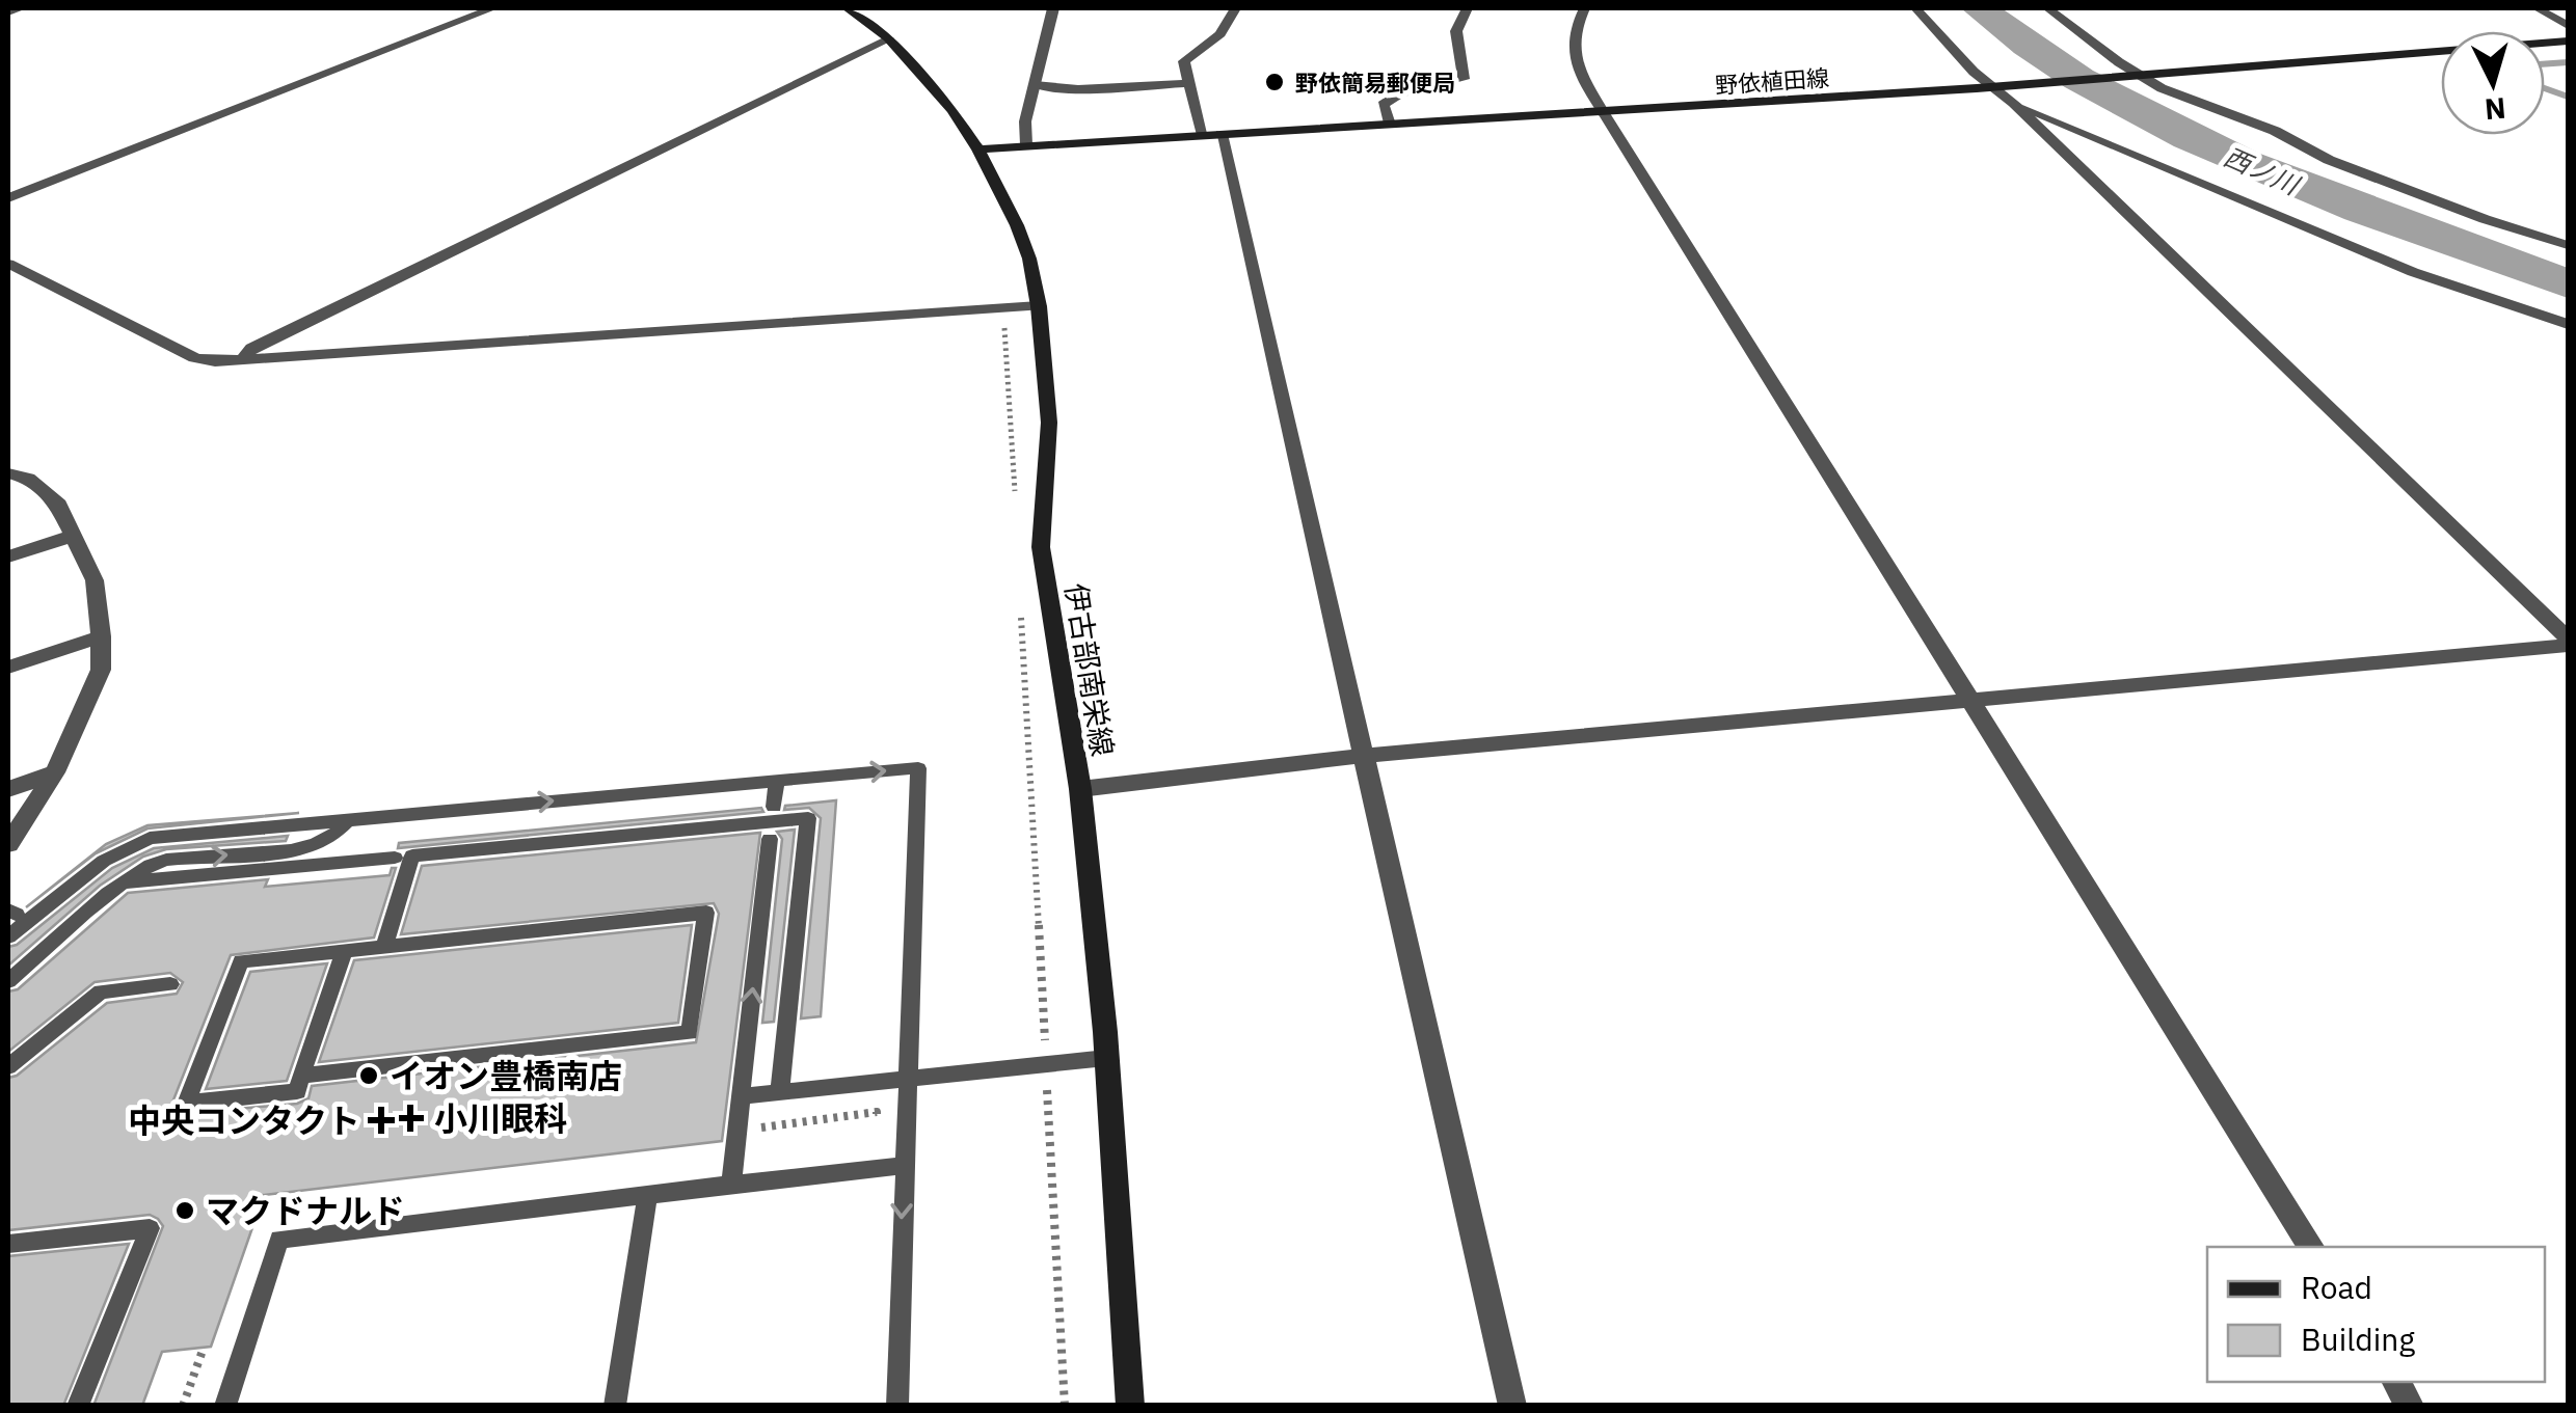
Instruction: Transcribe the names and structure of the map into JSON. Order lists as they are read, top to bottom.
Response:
{
  "streets": {
    "main road": ["野依植田線", "伊古部南栄線"]
  },
  "crossings": [
    ["野依植田線", "伊古部南栄線"]
  ],
  "water": ["西ノ川"],
  "places": {
    "other": ["野依簡易郵便局", "イオン豊橋南店", "マクドナルド"],
    "health": ["小川眼科", "中央コンタクト"]
  },
  "legend": ["Road", "Building"],
  "north": "bottom"
}
